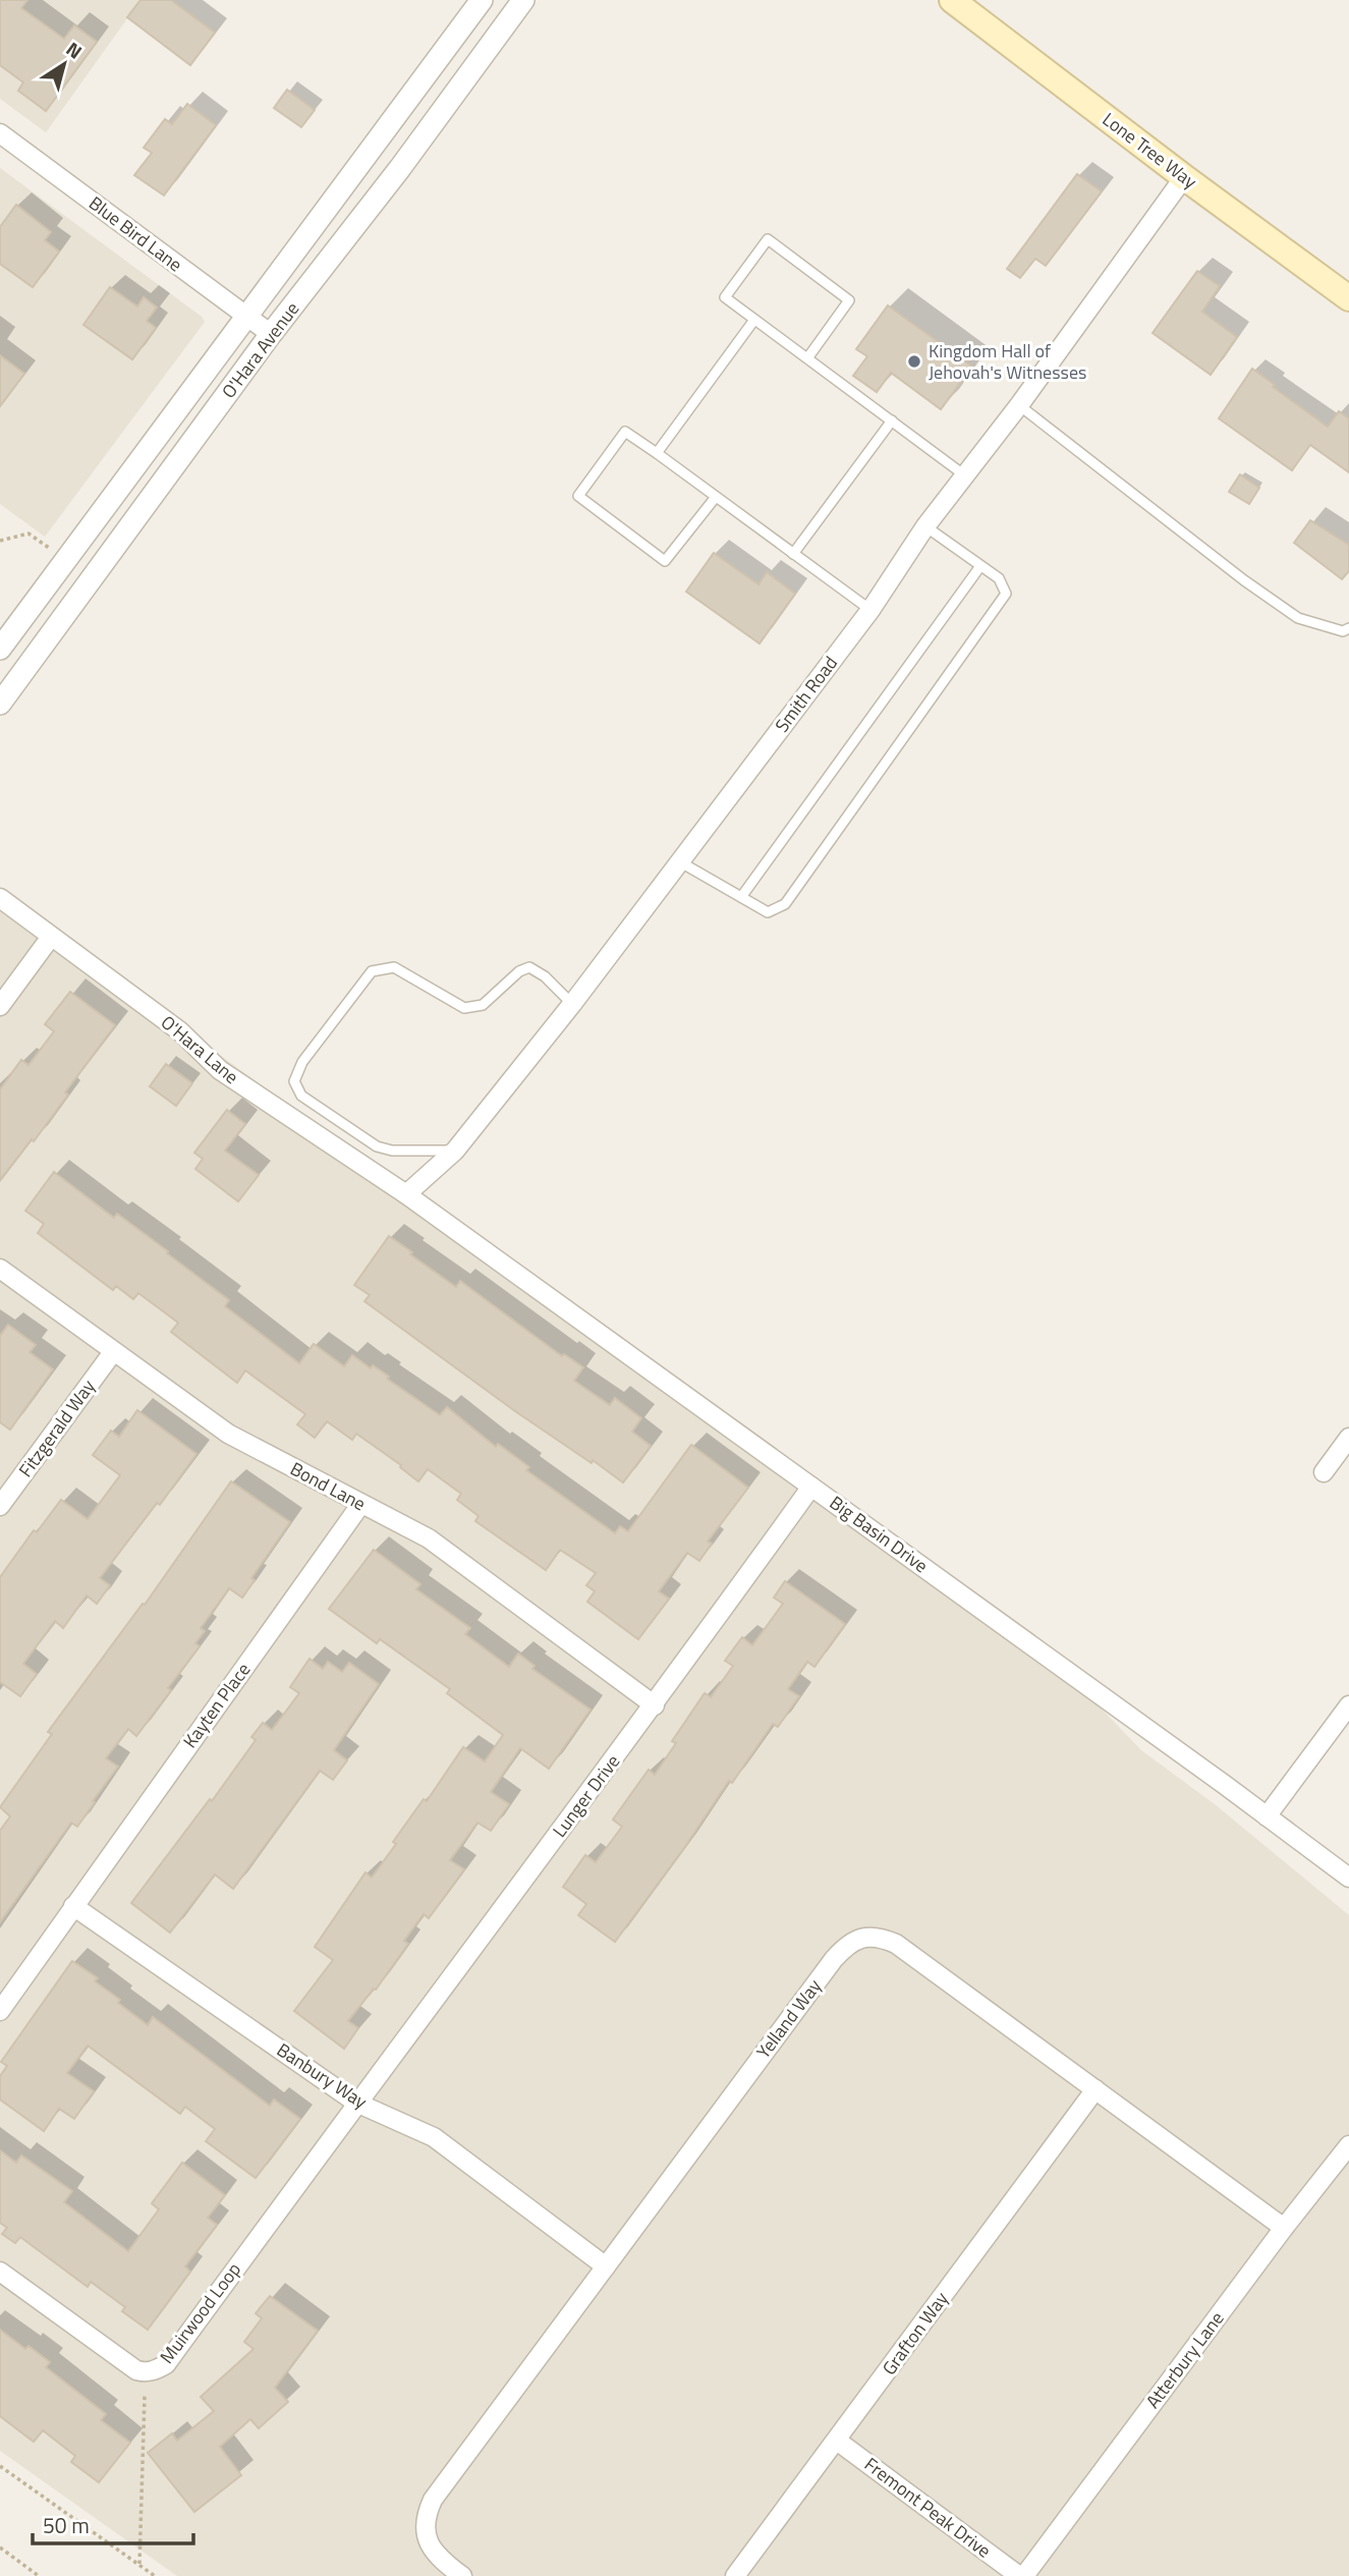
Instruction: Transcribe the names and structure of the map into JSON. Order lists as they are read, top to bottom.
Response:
{
  "streets": {
    "main road": ["Lone Tree Way"],
    "street": [
      "Blue Bird Lane",
      "O'Hara Avenue",
      "Smith Road",
      "O'Hara Lane",
      "Fitzgerald Way",
      "Bond Lane",
      "Big Basin Drive",
      "Kayten Place",
      "Lunger Drive",
      "Yelland Way",
      "Banbury Way",
      "Muirwood Loop",
      "Grafton Way",
      "Atterbury Lane",
      "Fremont Peak Drive"
    ]
  },
  "crossings": [
    ["Lone Tree Way", "Smith Road"],
    ["Blue Bird Lane", "O'Hara Avenue"],
    ["Smith Road", "O'Hara Lane"],
    ["Smith Road", "Big Basin Drive"],
    ["O'Hara Lane", "Big Basin Drive"],
    ["Fitzgerald Way", "Bond Lane"],
    ["Bond Lane", "Kayten Place"],
    ["Bond Lane", "Lunger Drive"],
    ["Big Basin Drive", "Lunger Drive"],
    ["Kayten Place", "Banbury Way"],
    ["Lunger Drive", "Banbury Way"],
    ["Lunger Drive", "Muirwood Loop"],
    ["Yelland Way", "Banbury Way"],
    ["Yelland Way", "Grafton Way"],
    ["Yelland Way", "Atterbury Lane"],
    ["Banbury Way", "Muirwood Loop"],
    ["Grafton Way", "Fremont Peak Drive"],
    ["Atterbury Lane", "Fremont Peak Drive"]
  ],
  "places": ["Kingdom Hall of Jehovah's Witnesses"],
  "scale_bar": "50 m",
  "north": "top right"
}
